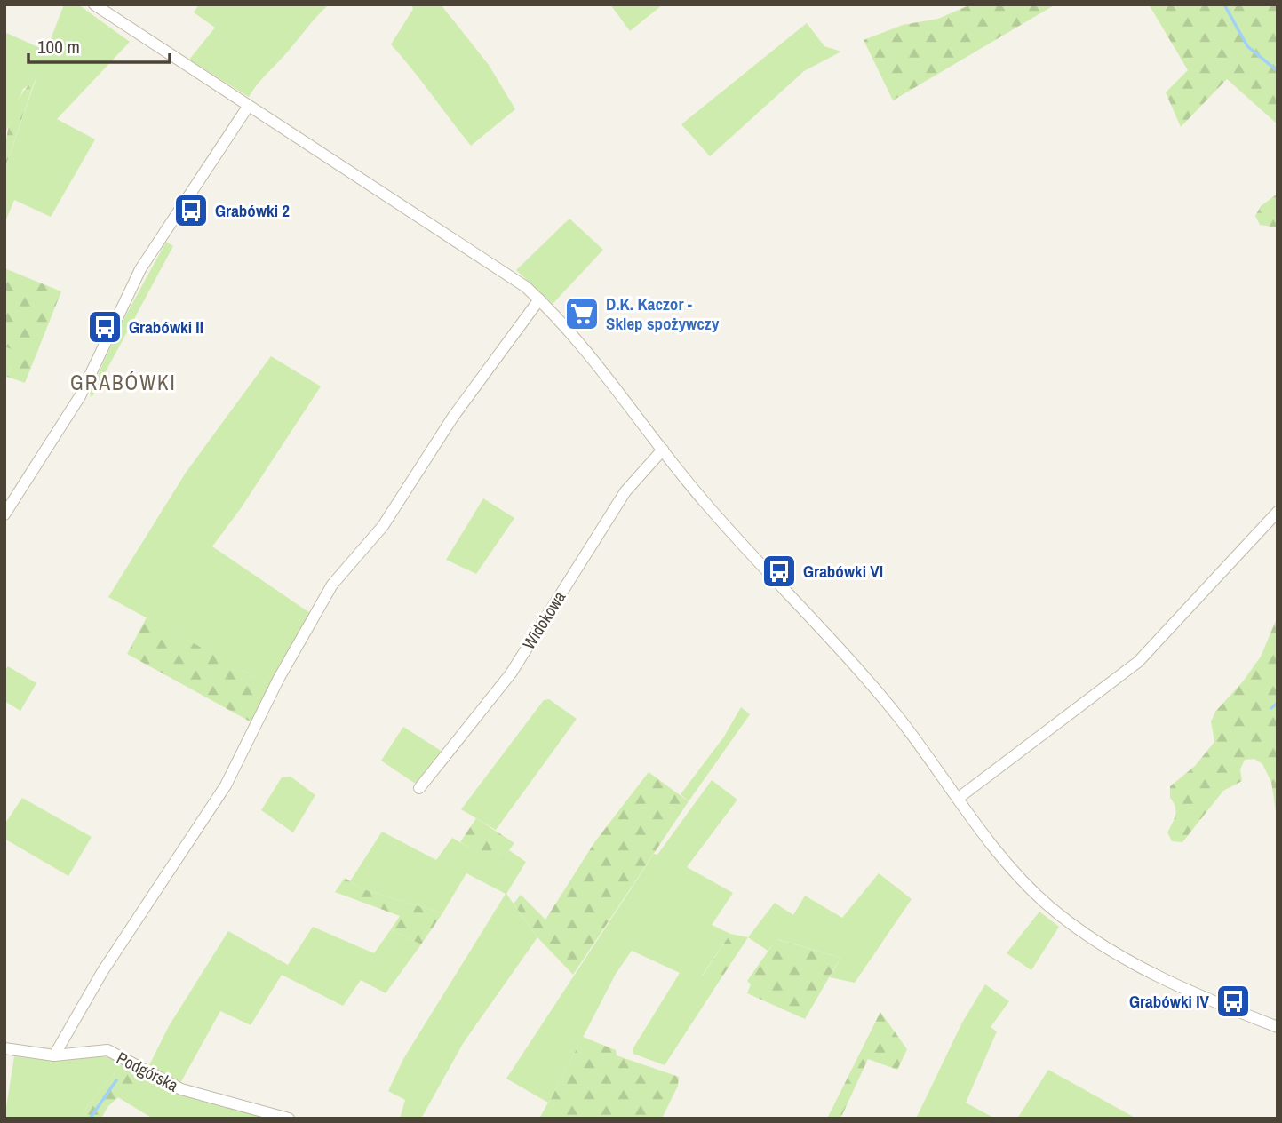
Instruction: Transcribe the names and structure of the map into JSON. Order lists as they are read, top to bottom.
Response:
{
  "streets": {
    "street": ["Widokowa", "Podgórska"]
  },
  "districts": ["GRABÓWKI"],
  "places": {
    "bus stop": [
      "Grabówki 2",
      "Grabówki II",
      "Grabówki VI",
      "Grabówki IV"
    ],
    "supermarket": ["D.K. Kaczor - Sklep spożywczy"]
  },
  "scale_bar": "100 m"
}
